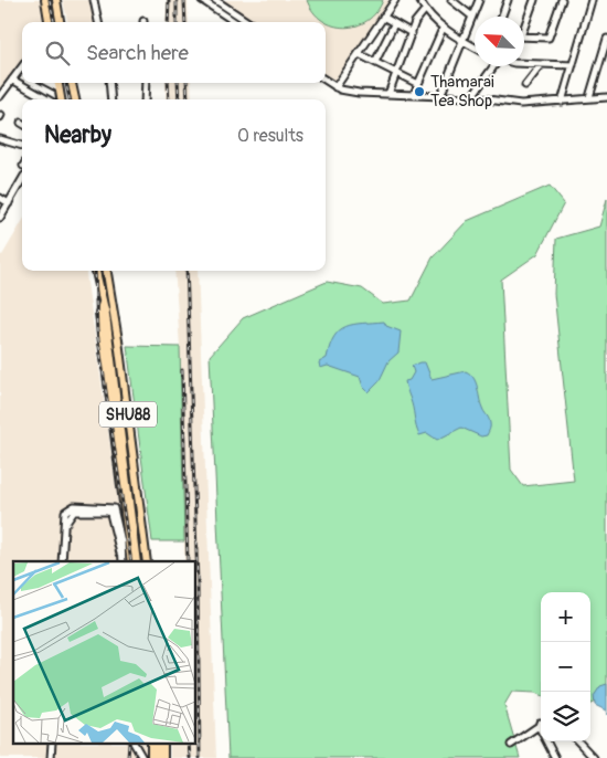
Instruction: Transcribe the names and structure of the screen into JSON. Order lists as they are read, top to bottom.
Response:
{
  "streets": {
    "main road": ["SHU88"]
  },
  "places": ["Thamarai Tea Shop"],
  "north": "top left",
  "page": {
    "search": "Search here",
    "heading": ["Nearby", "0 results"],
    "map_buttons": ["+", "−"]
  }
}
